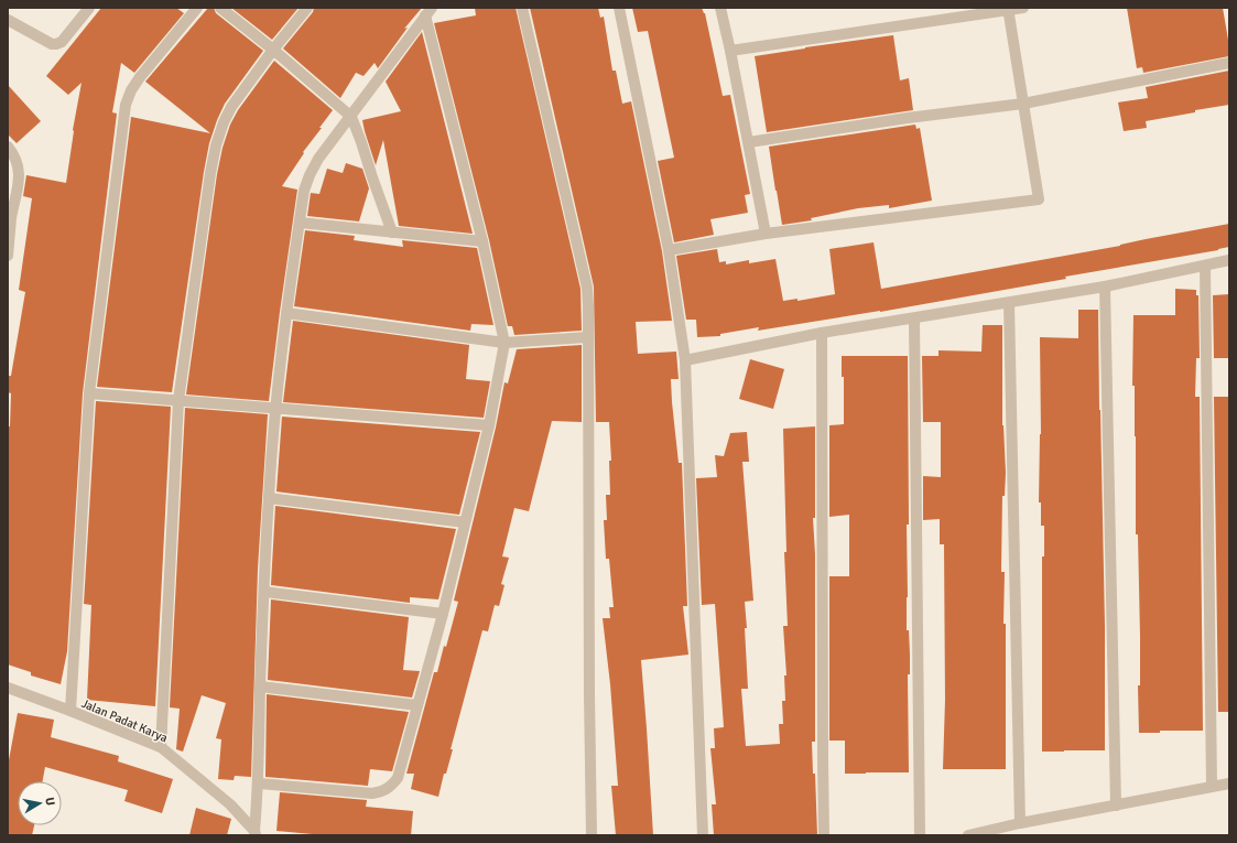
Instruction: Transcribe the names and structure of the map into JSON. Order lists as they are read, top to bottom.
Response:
{
  "streets": {
    "street": ["Jalan Padat Karya"]
  },
  "north": "right"
}
